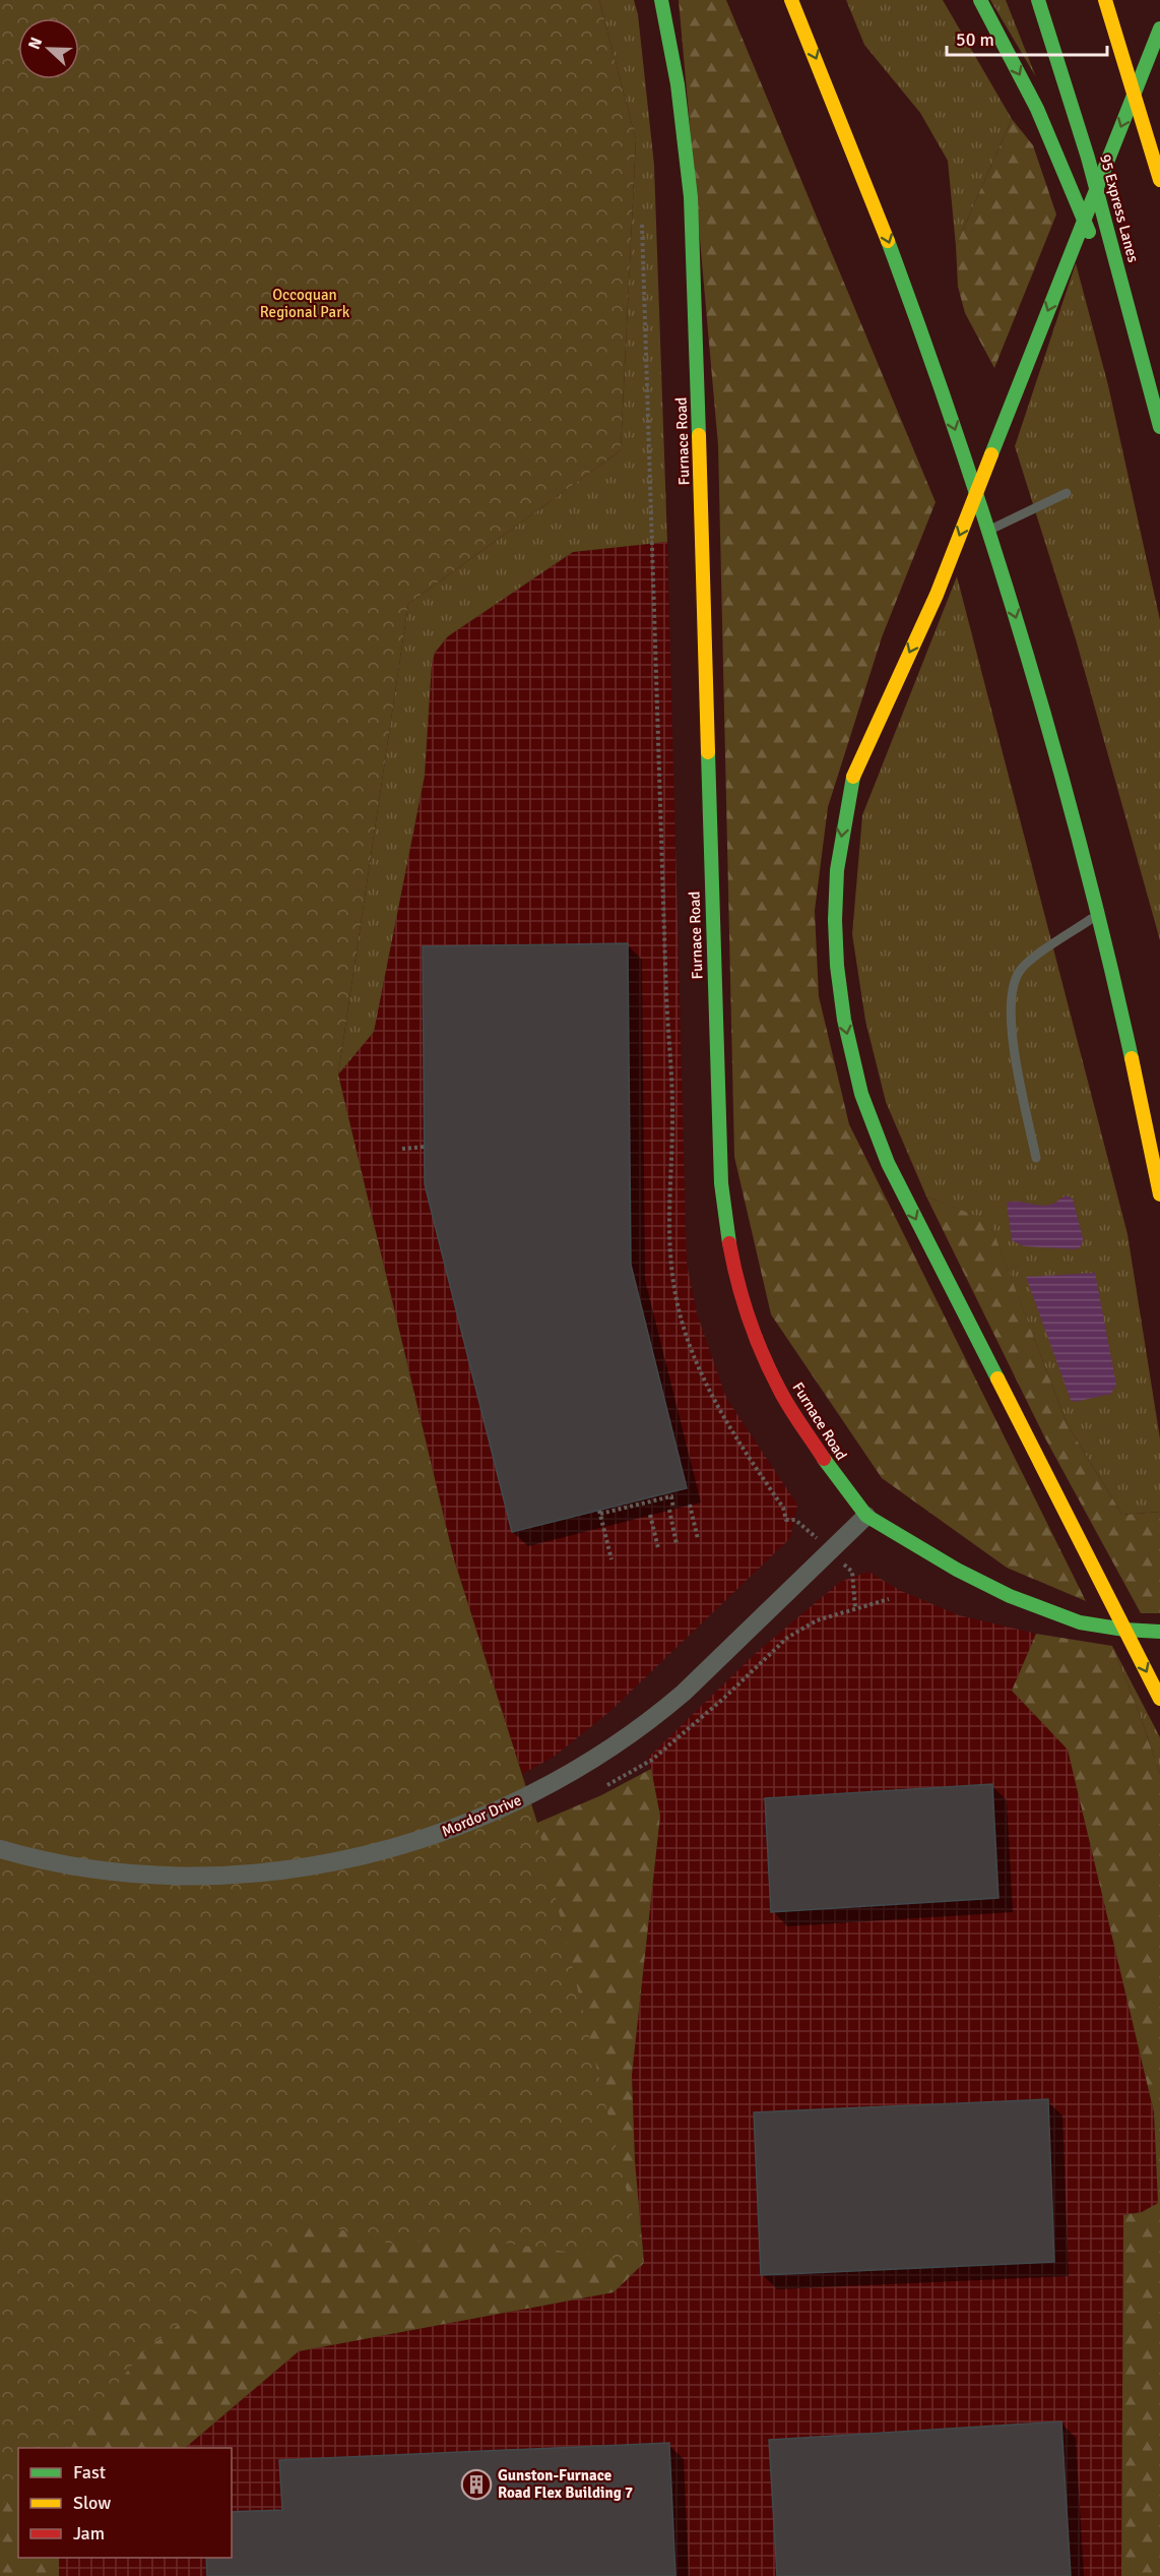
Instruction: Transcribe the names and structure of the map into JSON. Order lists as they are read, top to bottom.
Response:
{
  "streets": {
    "main road": ["95 Express Lanes", "Furnace Road"],
    "street": ["Mordor Drive"]
  },
  "crossings": [
    ["Furnace Road", "Mordor Drive"]
  ],
  "parks": ["Occoquan Regional Park"],
  "places": {
    "building": ["Gunston-Furnace Road Flex Building 7"]
  },
  "legend": ["Fast", "Slow", "Jam"],
  "scale_bar": "50 m",
  "north": "left"
}
